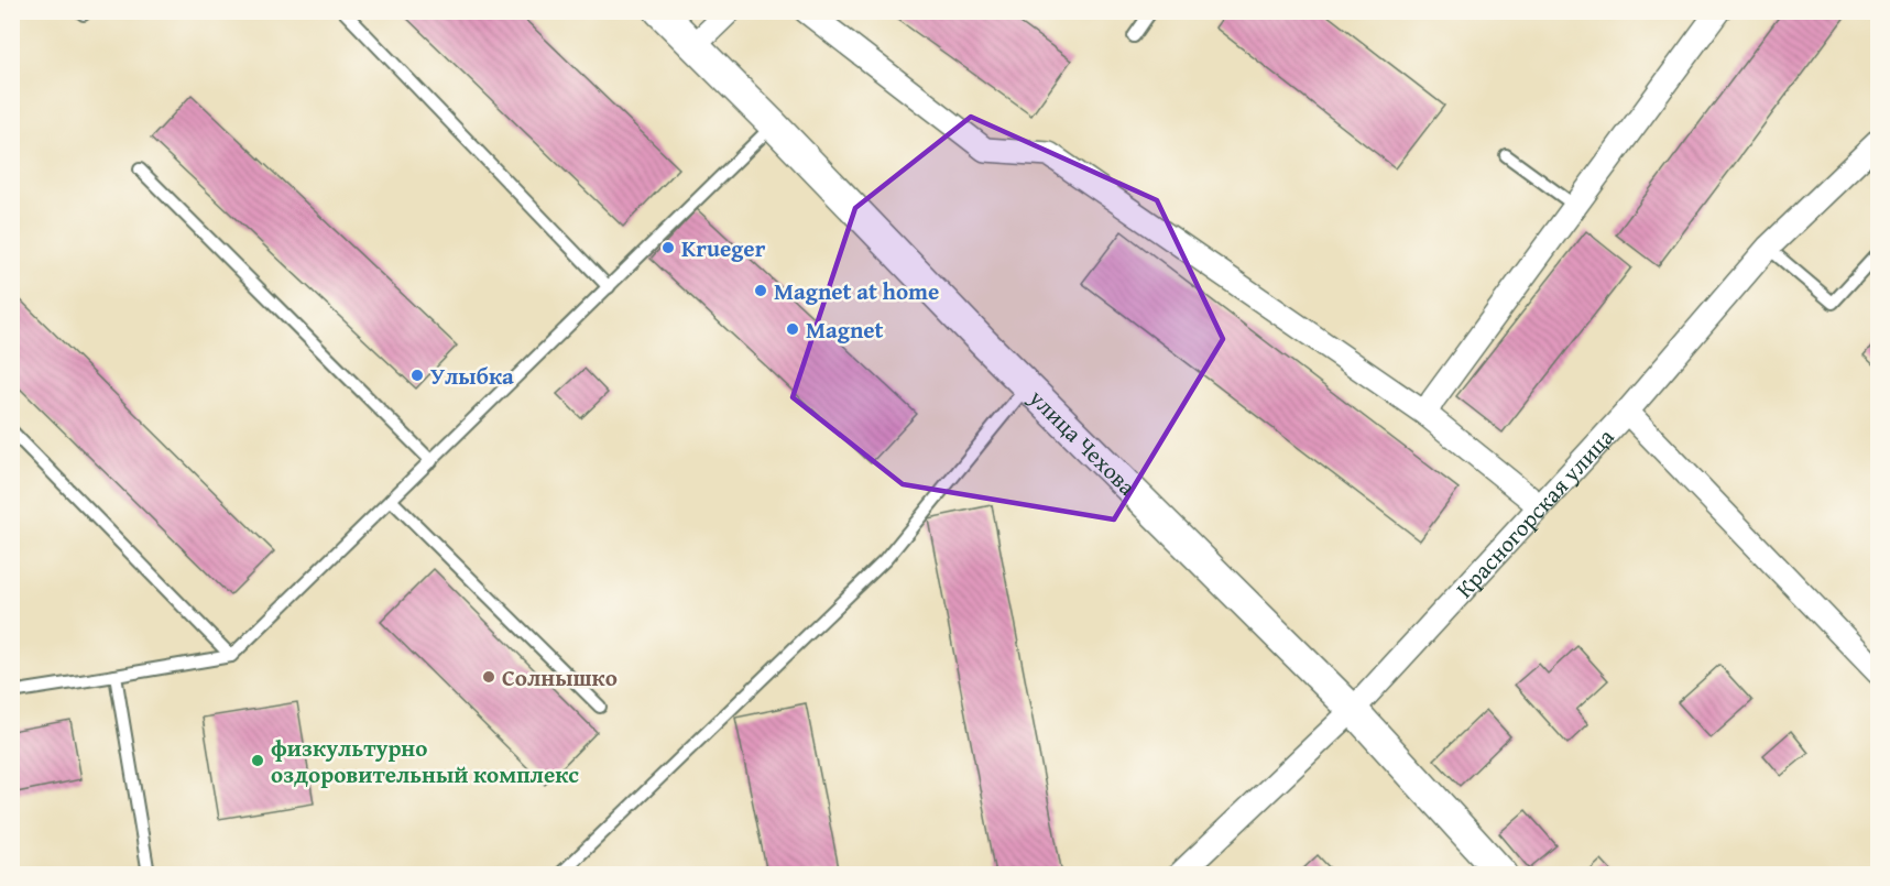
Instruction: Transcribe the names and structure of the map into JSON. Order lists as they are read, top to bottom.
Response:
{
  "streets": {
    "street": ["улица Чехова", "Красногорская улица"]
  },
  "crossings": [
    ["улица Чехова", "Красногорская улица"]
  ],
  "places": [
    "Krueger",
    "Magnet at home",
    "Magnet",
    "Улыбка",
    "Солнышко",
    "физкультурно оздоровительный комплекс"
  ]
}
